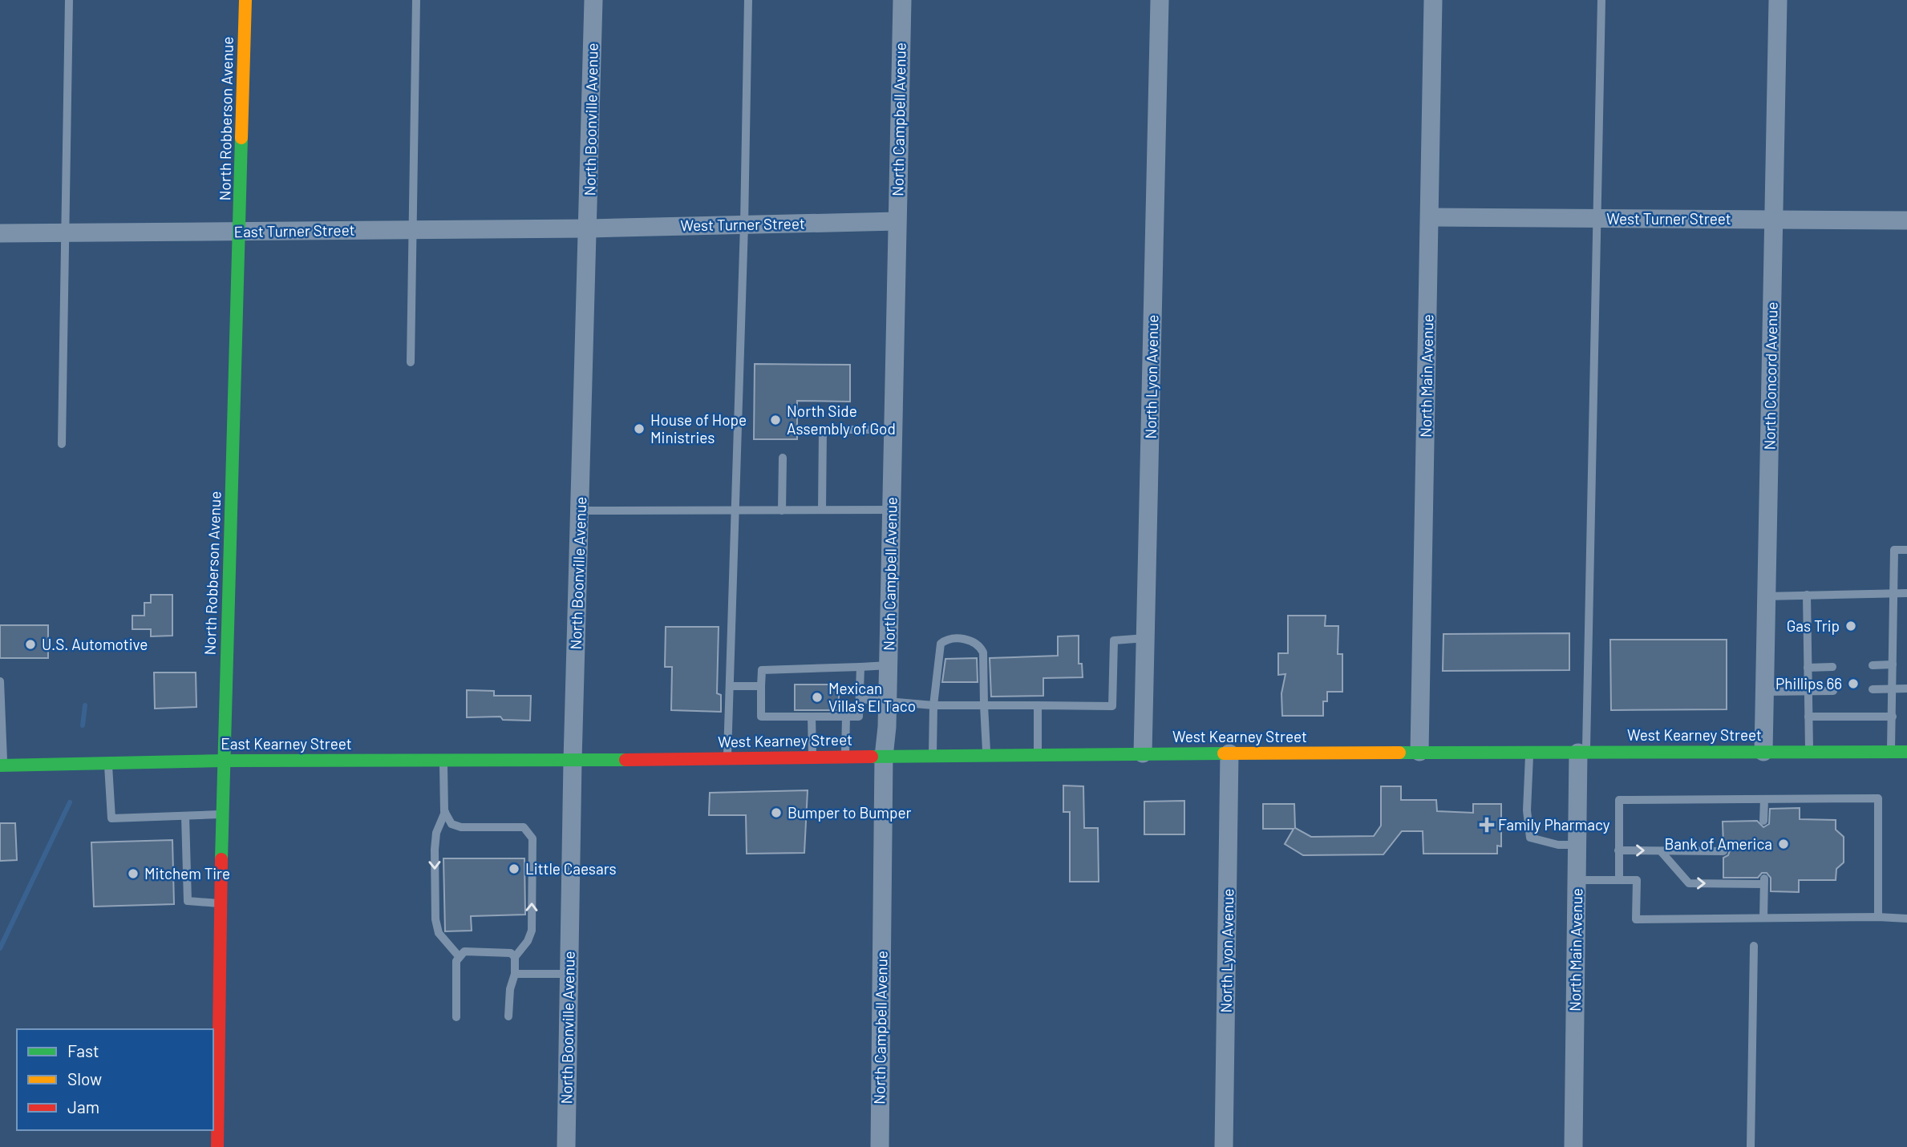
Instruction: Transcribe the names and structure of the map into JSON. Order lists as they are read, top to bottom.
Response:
{
  "streets": {
    "main road": ["North Robberson Avenue", "West Kearney Street", "East Kearney Street"],
    "street": [
      "North Boonville Avenue",
      "North Campbell Avenue",
      "West Turner Street",
      "East Turner Street",
      "North Main Avenue",
      "North Concord Avenue",
      "North Lyon Avenue"
    ]
  },
  "crossings": [
    ["North Robberson Avenue", "East Turner Street"],
    ["North Robberson Avenue", "East Kearney Street"],
    ["North Boonville Avenue", "West Turner Street"],
    ["North Boonville Avenue", "East Turner Street"],
    ["North Boonville Avenue", "West Kearney Street"],
    ["North Boonville Avenue", "East Kearney Street"],
    ["North Campbell Avenue", "West Turner Street"],
    ["North Campbell Avenue", "West Kearney Street"],
    ["West Turner Street", "East Turner Street"],
    ["West Turner Street", "North Main Avenue"],
    ["West Turner Street", "North Concord Avenue"],
    ["North Main Avenue", "West Kearney Street"],
    ["North Concord Avenue", "West Kearney Street"],
    ["North Lyon Avenue", "West Kearney Street"],
    ["West Kearney Street", "East Kearney Street"]
  ],
  "places": {
    "other": [
      "North Side Assembly of God",
      "House of Hope Ministries",
      "Gas Trip",
      "U.S. Automotive",
      "Phillips 66",
      "Mexican Villa's El Taco",
      "Bumper to Bumper",
      "Bank of America",
      "Little Caesars",
      "Mitchem Tire"
    ],
    "health": ["Family Pharmacy"]
  },
  "legend": ["Fast", "Slow", "Jam"]
}
